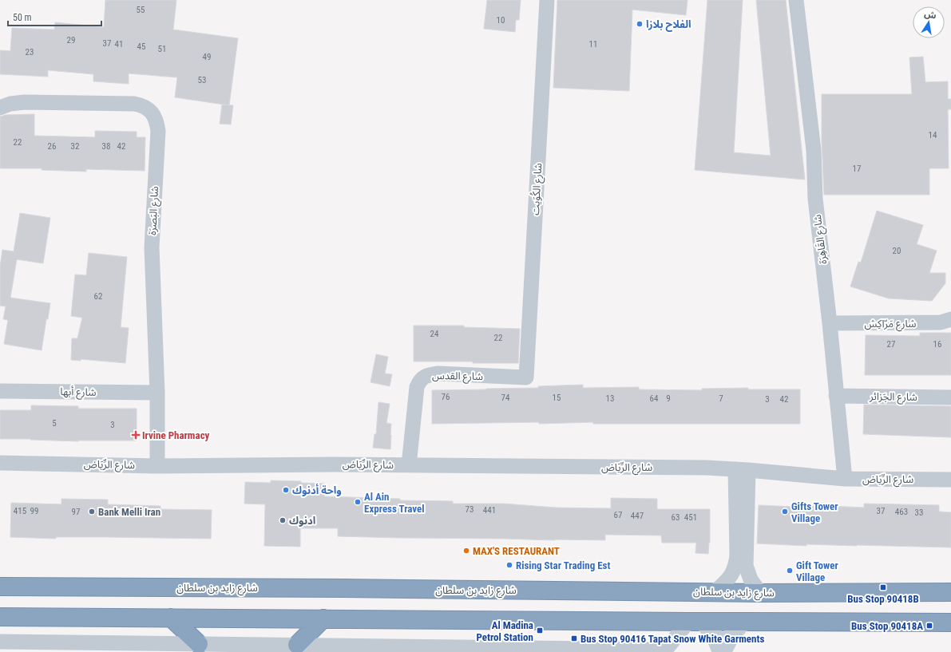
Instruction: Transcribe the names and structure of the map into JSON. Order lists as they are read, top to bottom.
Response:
{
  "streets": {
    "highway": ["شارع زايد بن سلطان"],
    "street": [
      "شارع الكُوَيت",
      "شارع البَصرَة",
      "شارع القَاهِرَة",
      "شارع مَرّاكِش",
      "شارع القدس",
      "شارع أبها",
      "شارع الجَزائر",
      "شارع الرِّيَاض"
    ]
  },
  "crossings": [
    ["شارع الكُوَيت", "شارع القدس"],
    ["شارع البَصرَة", "شارع أبها"],
    ["شارع البَصرَة", "شارع الرِّيَاض"],
    ["شارع القَاهِرَة", "شارع مَرّاكِش"],
    ["شارع القَاهِرَة", "شارع الجَزائر"],
    ["شارع القَاهِرَة", "شارع الرِّيَاض"],
    ["شارع القدس", "شارع الرِّيَاض"]
  ],
  "places": {
    "other": [
      "الفلاح بلازا",
      "واحة أدنوك",
      "Al Ain Express Travel",
      "Bank Melli Iran",
      "Gifts Tower Village",
      "ادنوك",
      "MAX'S RESTAURANT",
      "Rising Star Trading Est",
      "Gift Tower Village"
    ],
    "health": ["Irvine Pharmacy"],
    "transit": [
      "Bus Stop 90418B",
      "Bus Stop 90418A",
      "Al Madina Petrol Station",
      "Bus Stop 90416 Tapat Snow White Garments"
    ]
  },
  "house_numbers": [
    "55",
    "10",
    "29",
    "37",
    "41",
    "11",
    "45",
    "51",
    "23",
    "49",
    "53",
    "14",
    "22",
    "26",
    "32",
    "38",
    "42",
    "17",
    "20",
    "62",
    "24",
    "22",
    "27",
    "16",
    "76",
    "74",
    "15",
    "13",
    "64",
    "9",
    "7",
    "3",
    "42",
    "5",
    "3",
    "73",
    "441",
    "415",
    "99",
    "37",
    "97",
    "463",
    "33",
    "67",
    "447",
    "63",
    "451"
  ],
  "scale_bar": "50 m",
  "north": "top"
}
